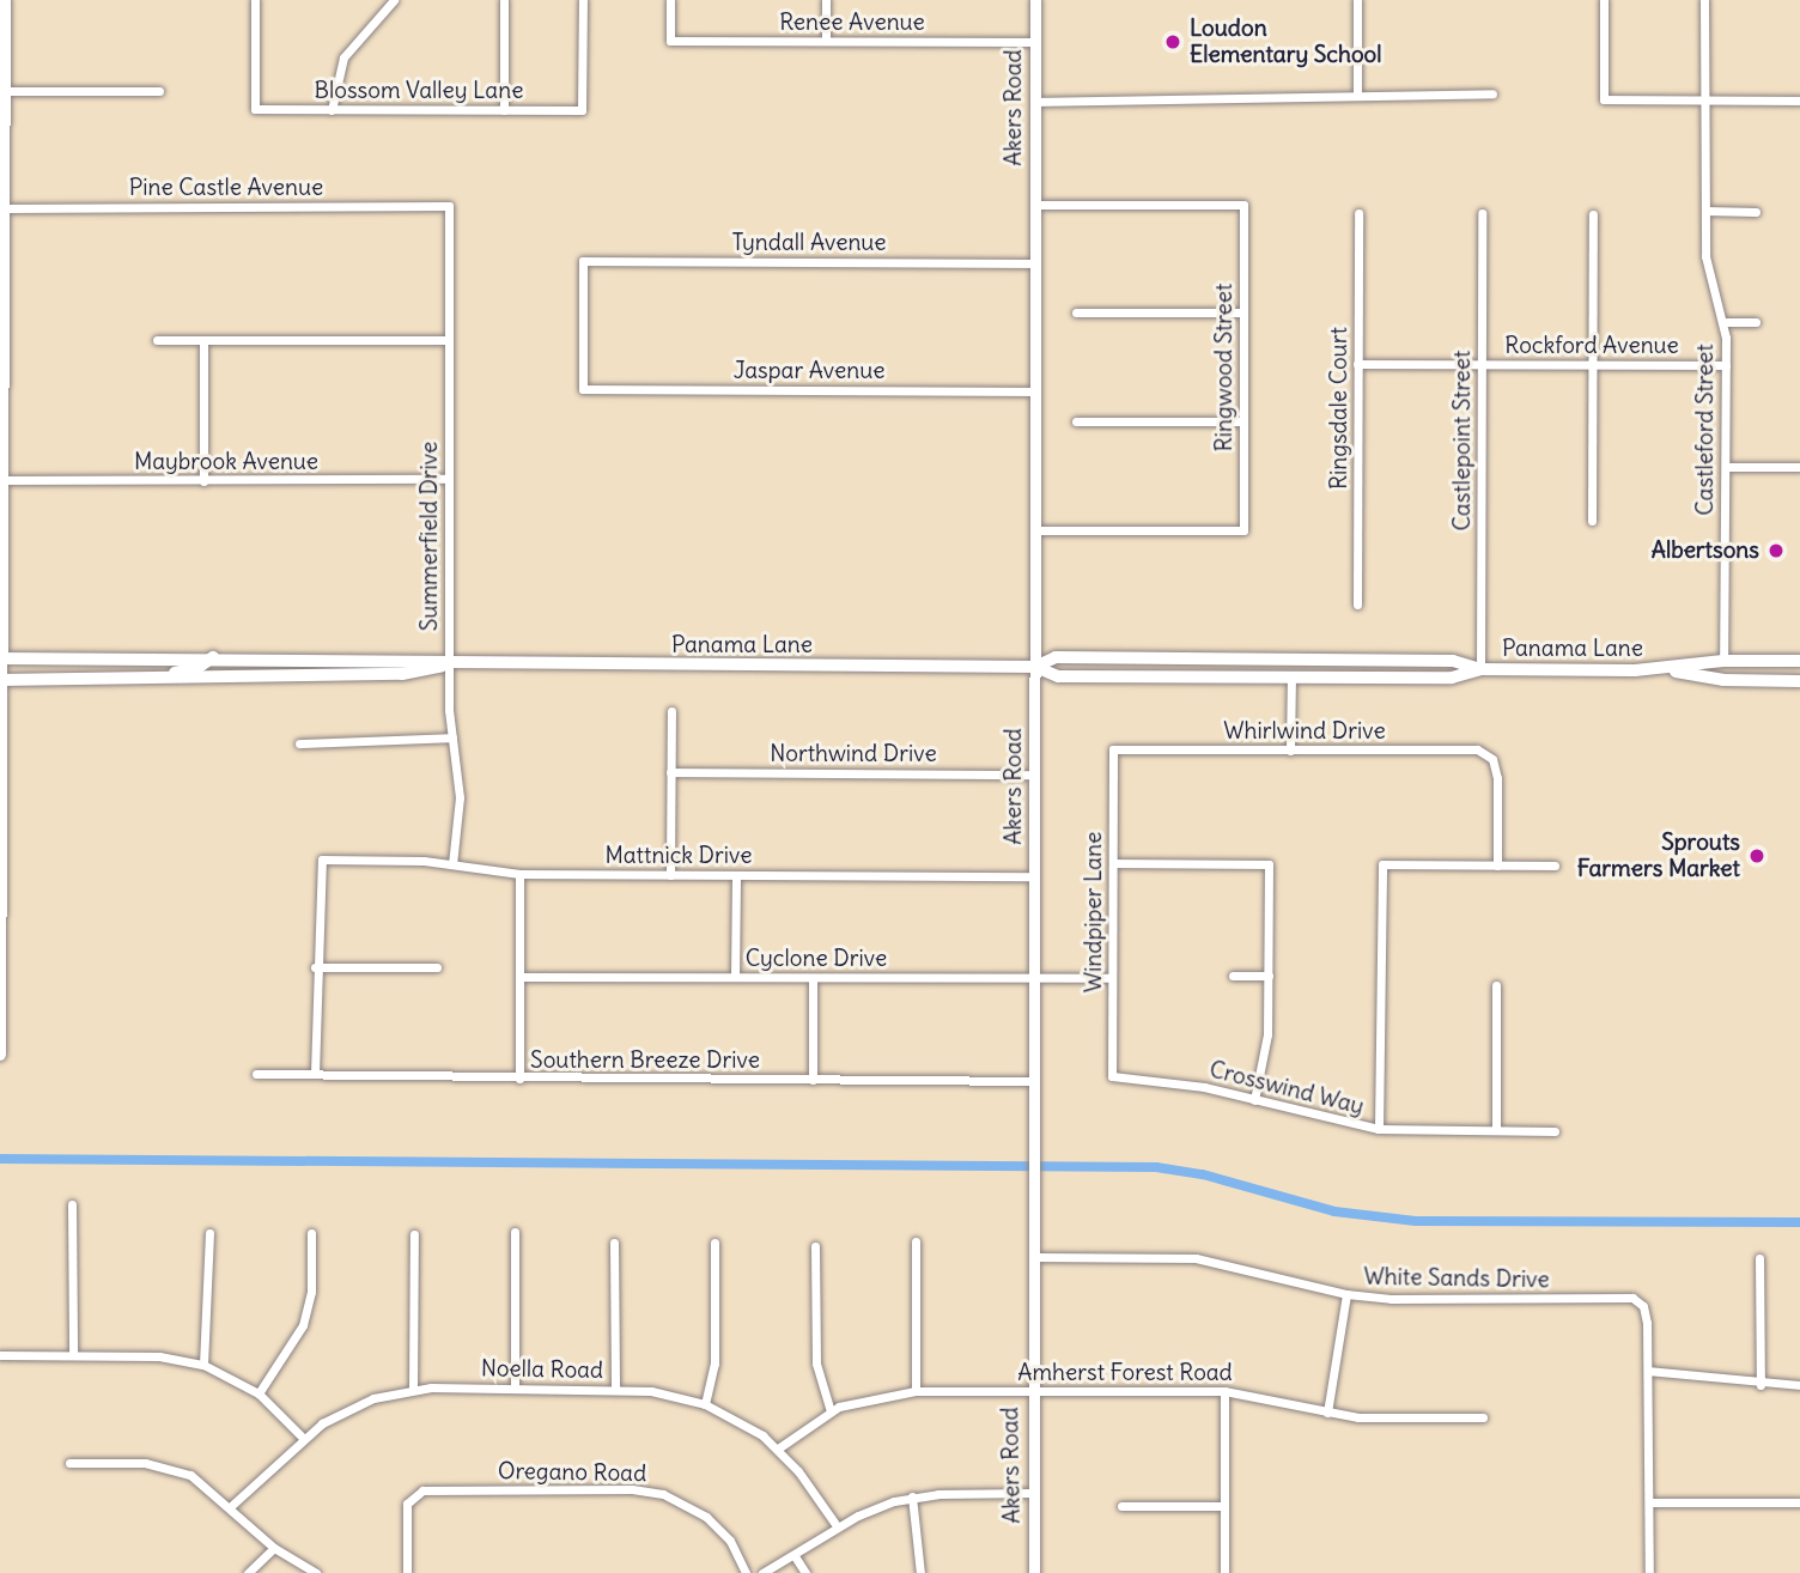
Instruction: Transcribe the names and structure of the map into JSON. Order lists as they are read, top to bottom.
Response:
{
  "streets": {
    "main road": ["Panama Lane"],
    "street": [
      "Renee Avenue",
      "Blossom Valley Lane",
      "Akers Road",
      "Pine Castle Avenue",
      "Tyndall Avenue",
      "Rockford Avenue",
      "Ringwood Street",
      "Jaspar Avenue",
      "Ringsdale Court",
      "Castleford Street",
      "Castlepoint Street",
      "Maybrook Avenue",
      "Summerfield Drive",
      "Whirlwind Drive",
      "Northwind Drive",
      "Mattnick Drive",
      "Windpiper Lane",
      "Cyclone Drive",
      "Southern Breeze Drive",
      "Crosswind Way",
      "White Sands Drive",
      "Noella Road",
      "Amherst Forest Road",
      "Oregano Road"
    ]
  },
  "crossings": [
    ["Renee Avenue", "Akers Road"],
    ["Akers Road", "Tyndall Avenue"],
    ["Akers Road", "Ringwood Street"],
    ["Akers Road", "Jaspar Avenue"],
    ["Akers Road", "Panama Lane"],
    ["Akers Road", "Northwind Drive"],
    ["Akers Road", "Mattnick Drive"],
    ["Akers Road", "Cyclone Drive"],
    ["Akers Road", "Southern Breeze Drive"],
    ["Akers Road", "White Sands Drive"],
    ["Akers Road", "Amherst Forest Road"],
    ["Pine Castle Avenue", "Summerfield Drive"],
    ["Tyndall Avenue", "Jaspar Avenue"],
    ["Rockford Avenue", "Ringsdale Court"],
    ["Rockford Avenue", "Castleford Street"],
    ["Rockford Avenue", "Castlepoint Street"],
    ["Castlepoint Street", "Panama Lane"],
    ["Maybrook Avenue", "Summerfield Drive"],
    ["Summerfield Drive", "Panama Lane"],
    ["Summerfield Drive", "Mattnick Drive"],
    ["Whirlwind Drive", "Windpiper Lane"],
    ["Windpiper Lane", "Cyclone Drive"],
    ["Windpiper Lane", "Crosswind Way"],
    ["Noella Road", "Amherst Forest Road"]
  ],
  "places": ["Loudon Elementary School", "Albertsons", "Sprouts Farmers Market"]
}
